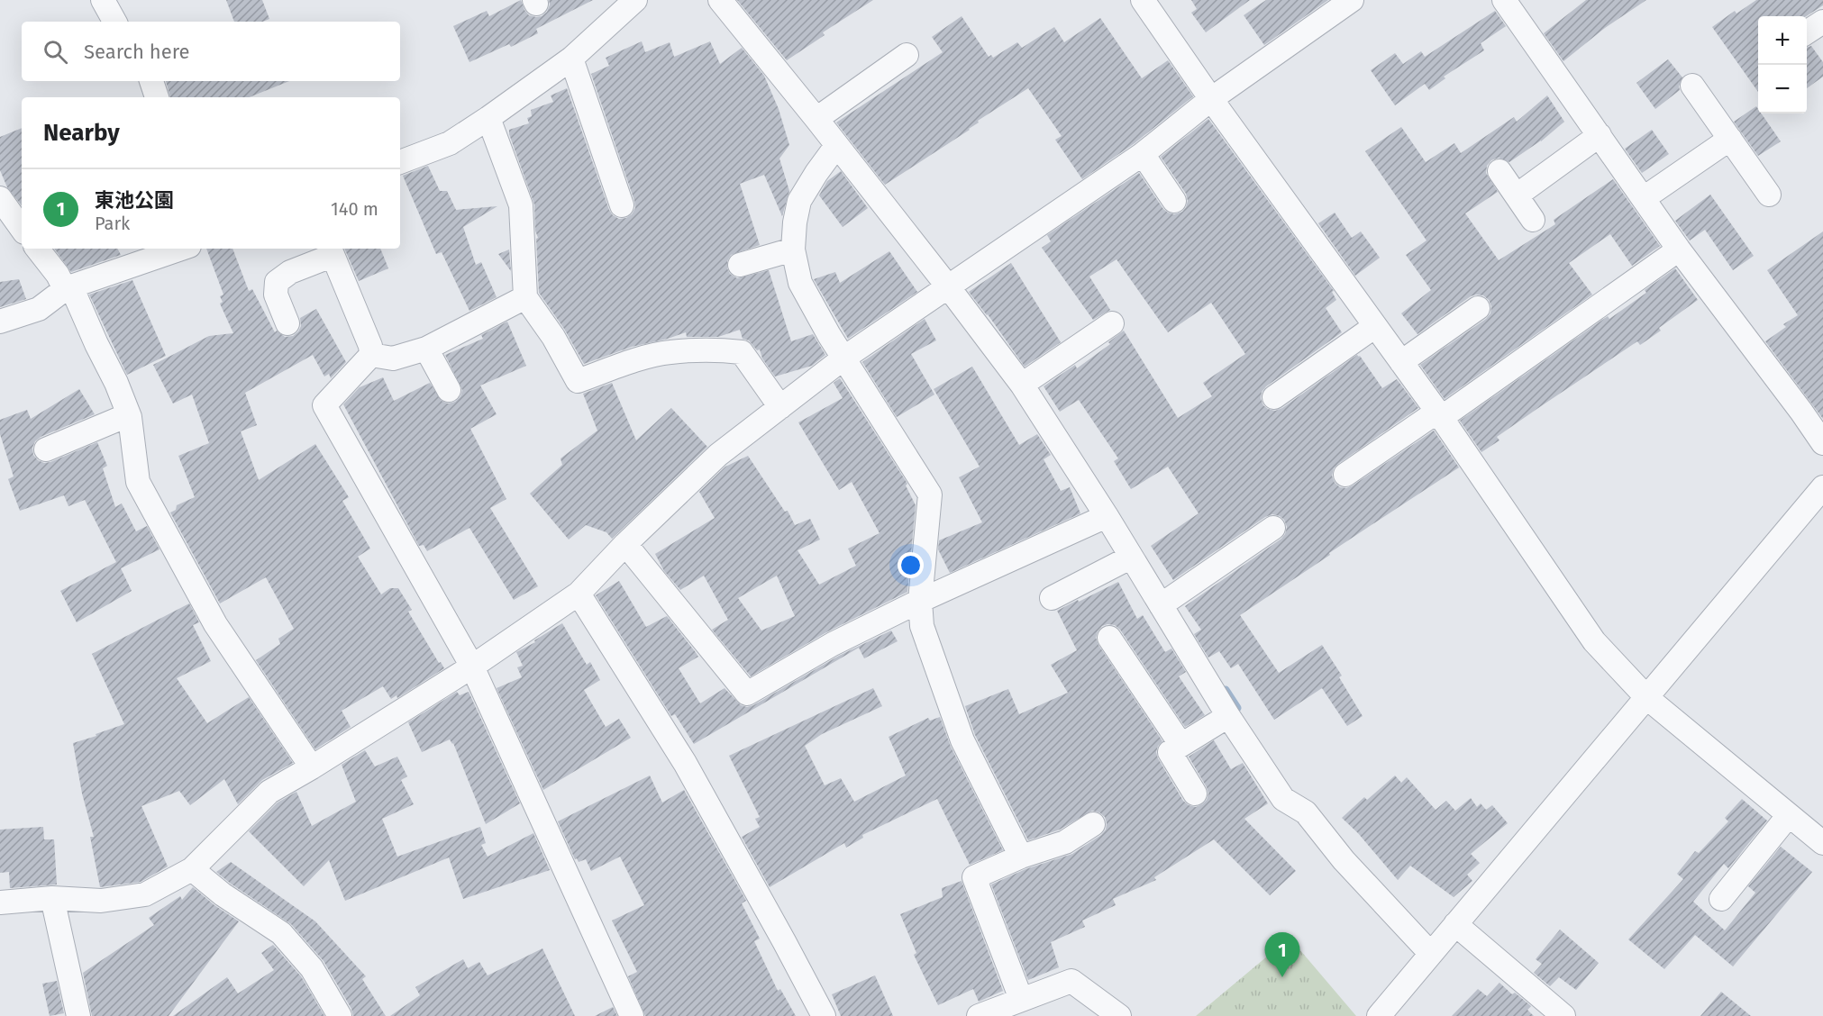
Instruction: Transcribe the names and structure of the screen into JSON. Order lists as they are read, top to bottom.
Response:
{
  "page": {
    "map_buttons": ["+", "−"],
    "search": "Search here",
    "heading": "Nearby",
    "list": [
      {
        "mark": "1",
        "name": "東池公園",
        "note": "Park",
        "value": "140 m"
      }
    ],
    "pins": "1"
  }
}
